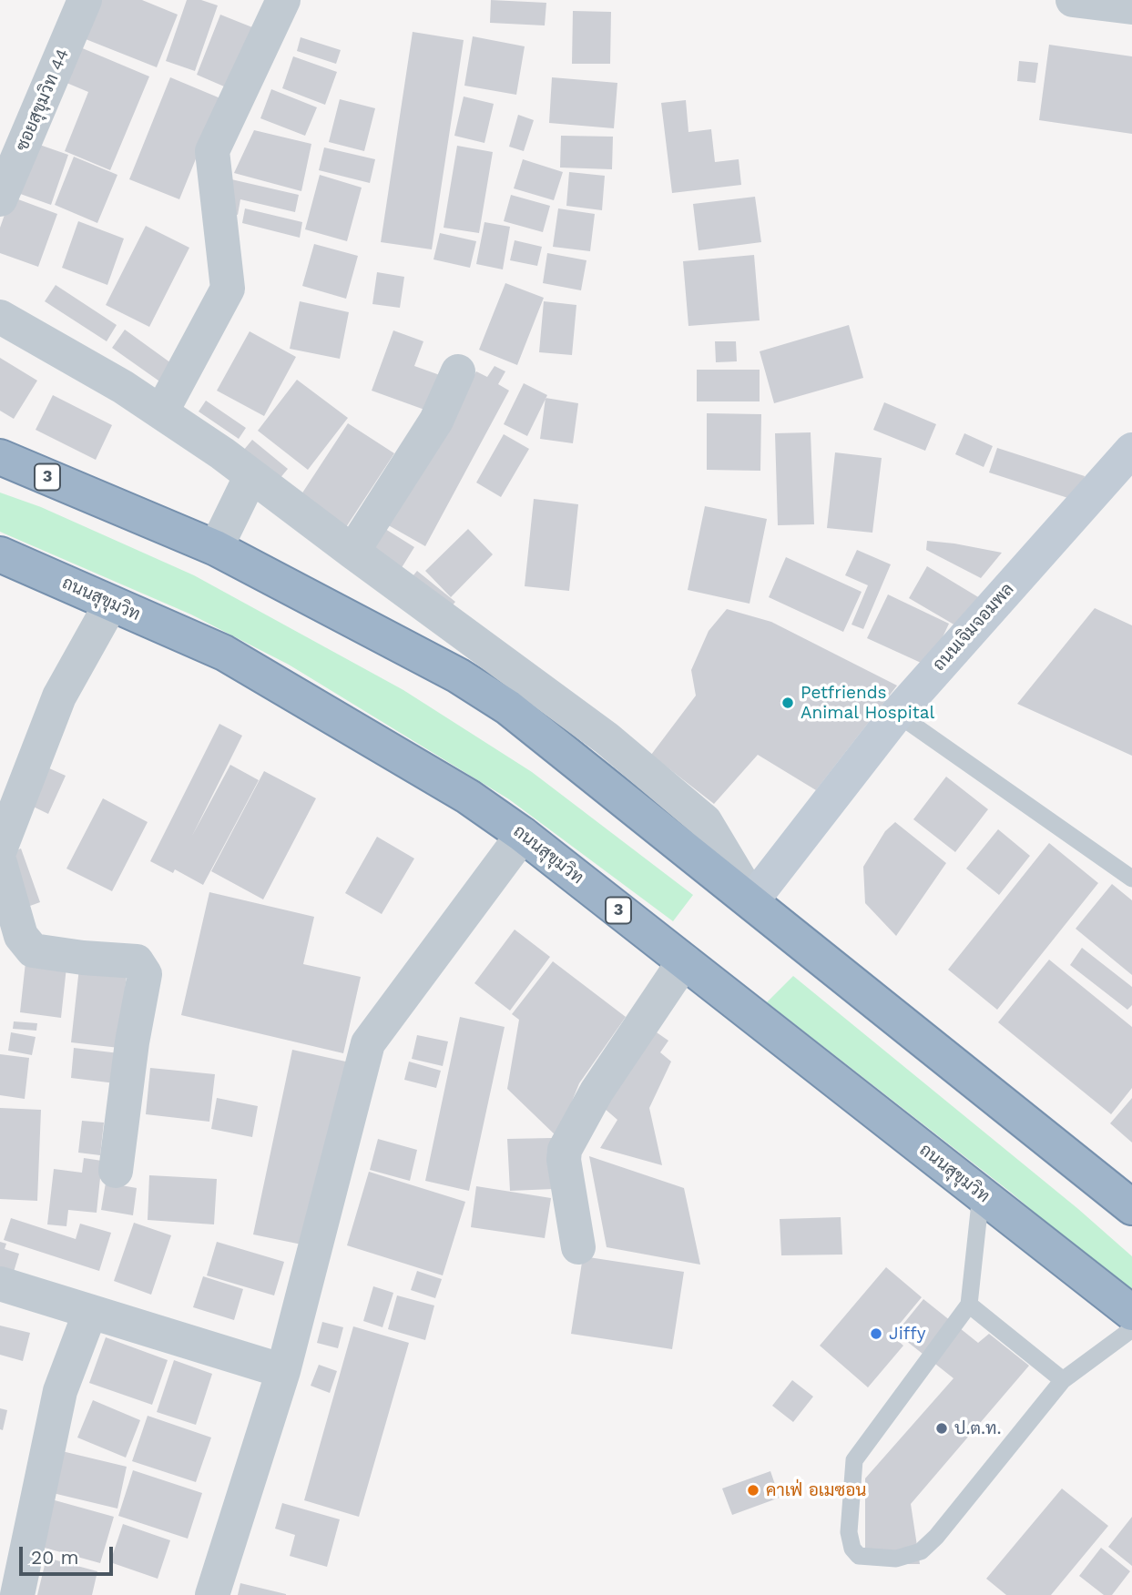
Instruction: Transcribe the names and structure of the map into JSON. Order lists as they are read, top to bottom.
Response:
{
  "streets": {
    "highway": ["3", "ถนนสุขุมวิท"],
    "main road": ["ถนนเจิมจอมพล"],
    "street": ["ซอยสุขุมวิท 44"]
  },
  "crossings": [
    ["3", "ถนนเจิมจอมพล"]
  ],
  "places": [
    "Petfriends Animal Hospital",
    "Jiffy",
    "ป.ต.ท.",
    "คาเฟ่ อเมซอน"
  ],
  "scale_bar": "20 m"
}
